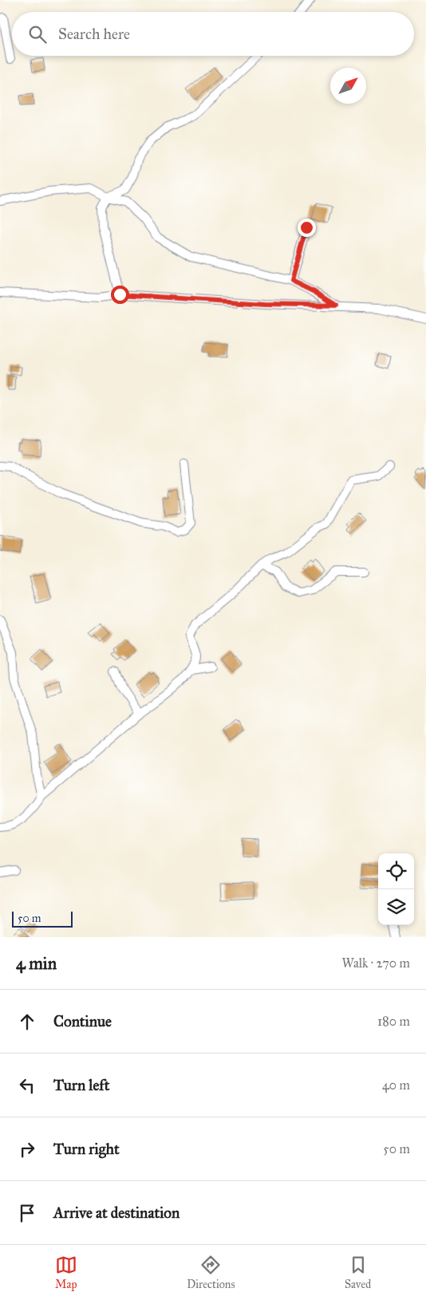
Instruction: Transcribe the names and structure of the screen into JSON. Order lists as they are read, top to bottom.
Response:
{
  "scale_bar": "50 m",
  "north": "top right",
  "page": {
    "search": "Search here",
    "scale": "50 m",
    "heading": ["4 min", "Walk · 270 m"],
    "list": [
      ["Continue", "180 m"],
      ["Turn left", "40 m"],
      ["Turn right", "50 m"],
      "Arrive at destination"
    ],
    "nav": ["Map", "Directions", "Saved"]
  }
}
